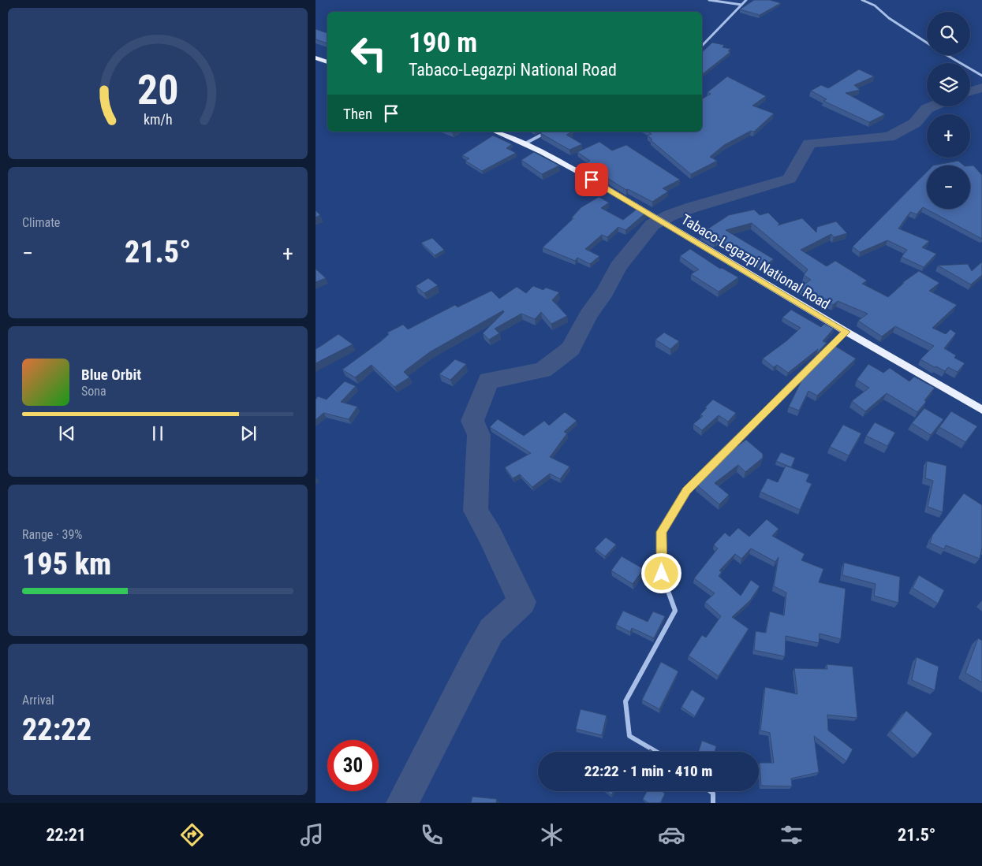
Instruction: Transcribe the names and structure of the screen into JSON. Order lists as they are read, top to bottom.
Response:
{
  "streets": {
    "main road": ["Tabaco-Legazpi National Road"]
  },
  "page": {
    "map_buttons": ["+", "−"],
    "turn": ["190 m", "Tabaco-Legazpi National Road"],
    "then": "Then",
    "tile": [
      "Climate",
      ["Range · 39%", "195 km"],
      ["Arrival", "22:22"]
    ],
    "heat": ["−", "21.5°", "+"],
    "song": ["Blue Orbit", "Sona"],
    "limit": "30",
    "trip": "22:22 · 1 min · 410 m",
    "tabs": ["22:21", "21.5°"],
    "gauge": ["20", "km/h"]
  }
}
